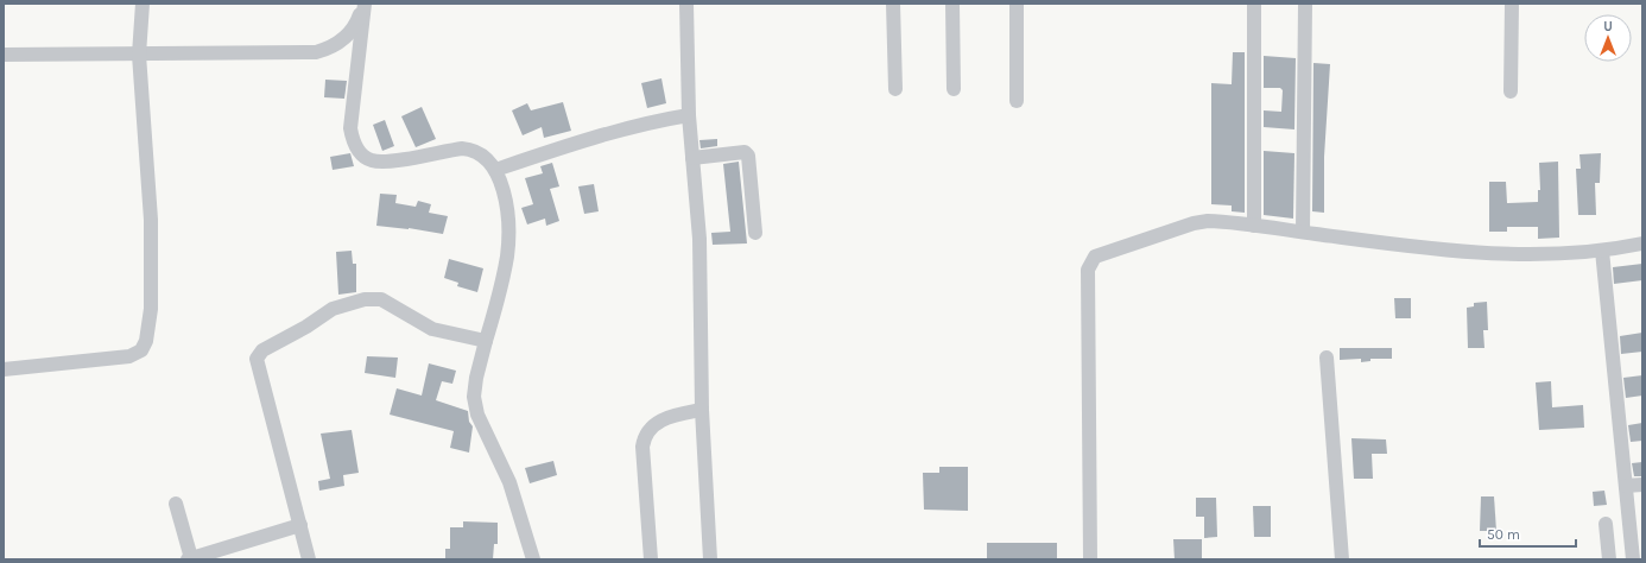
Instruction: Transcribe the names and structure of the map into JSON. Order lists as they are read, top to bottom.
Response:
{
  "scale_bar": "50 m",
  "north": "top"
}
